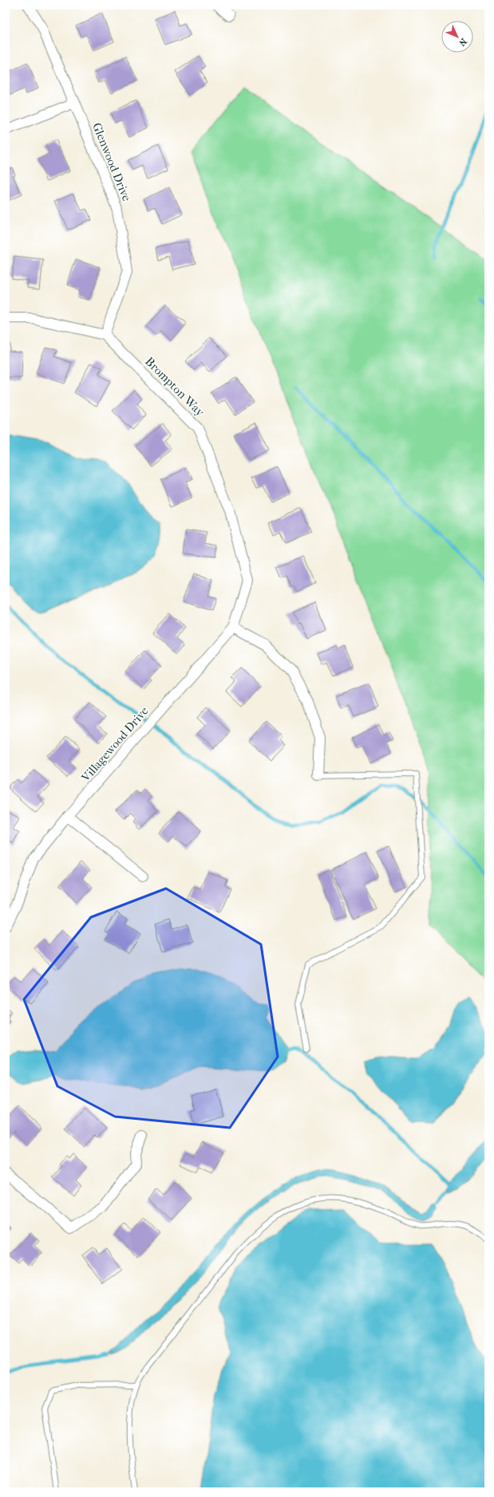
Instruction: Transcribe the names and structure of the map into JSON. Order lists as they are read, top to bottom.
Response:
{
  "streets": {
    "street": ["Glenwood Drive", "Brompton Way", "Villagewood Drive"]
  },
  "crossings": [
    ["Glenwood Drive", "Brompton Way"],
    ["Brompton Way", "Villagewood Drive"]
  ],
  "north": "bottom right"
}
